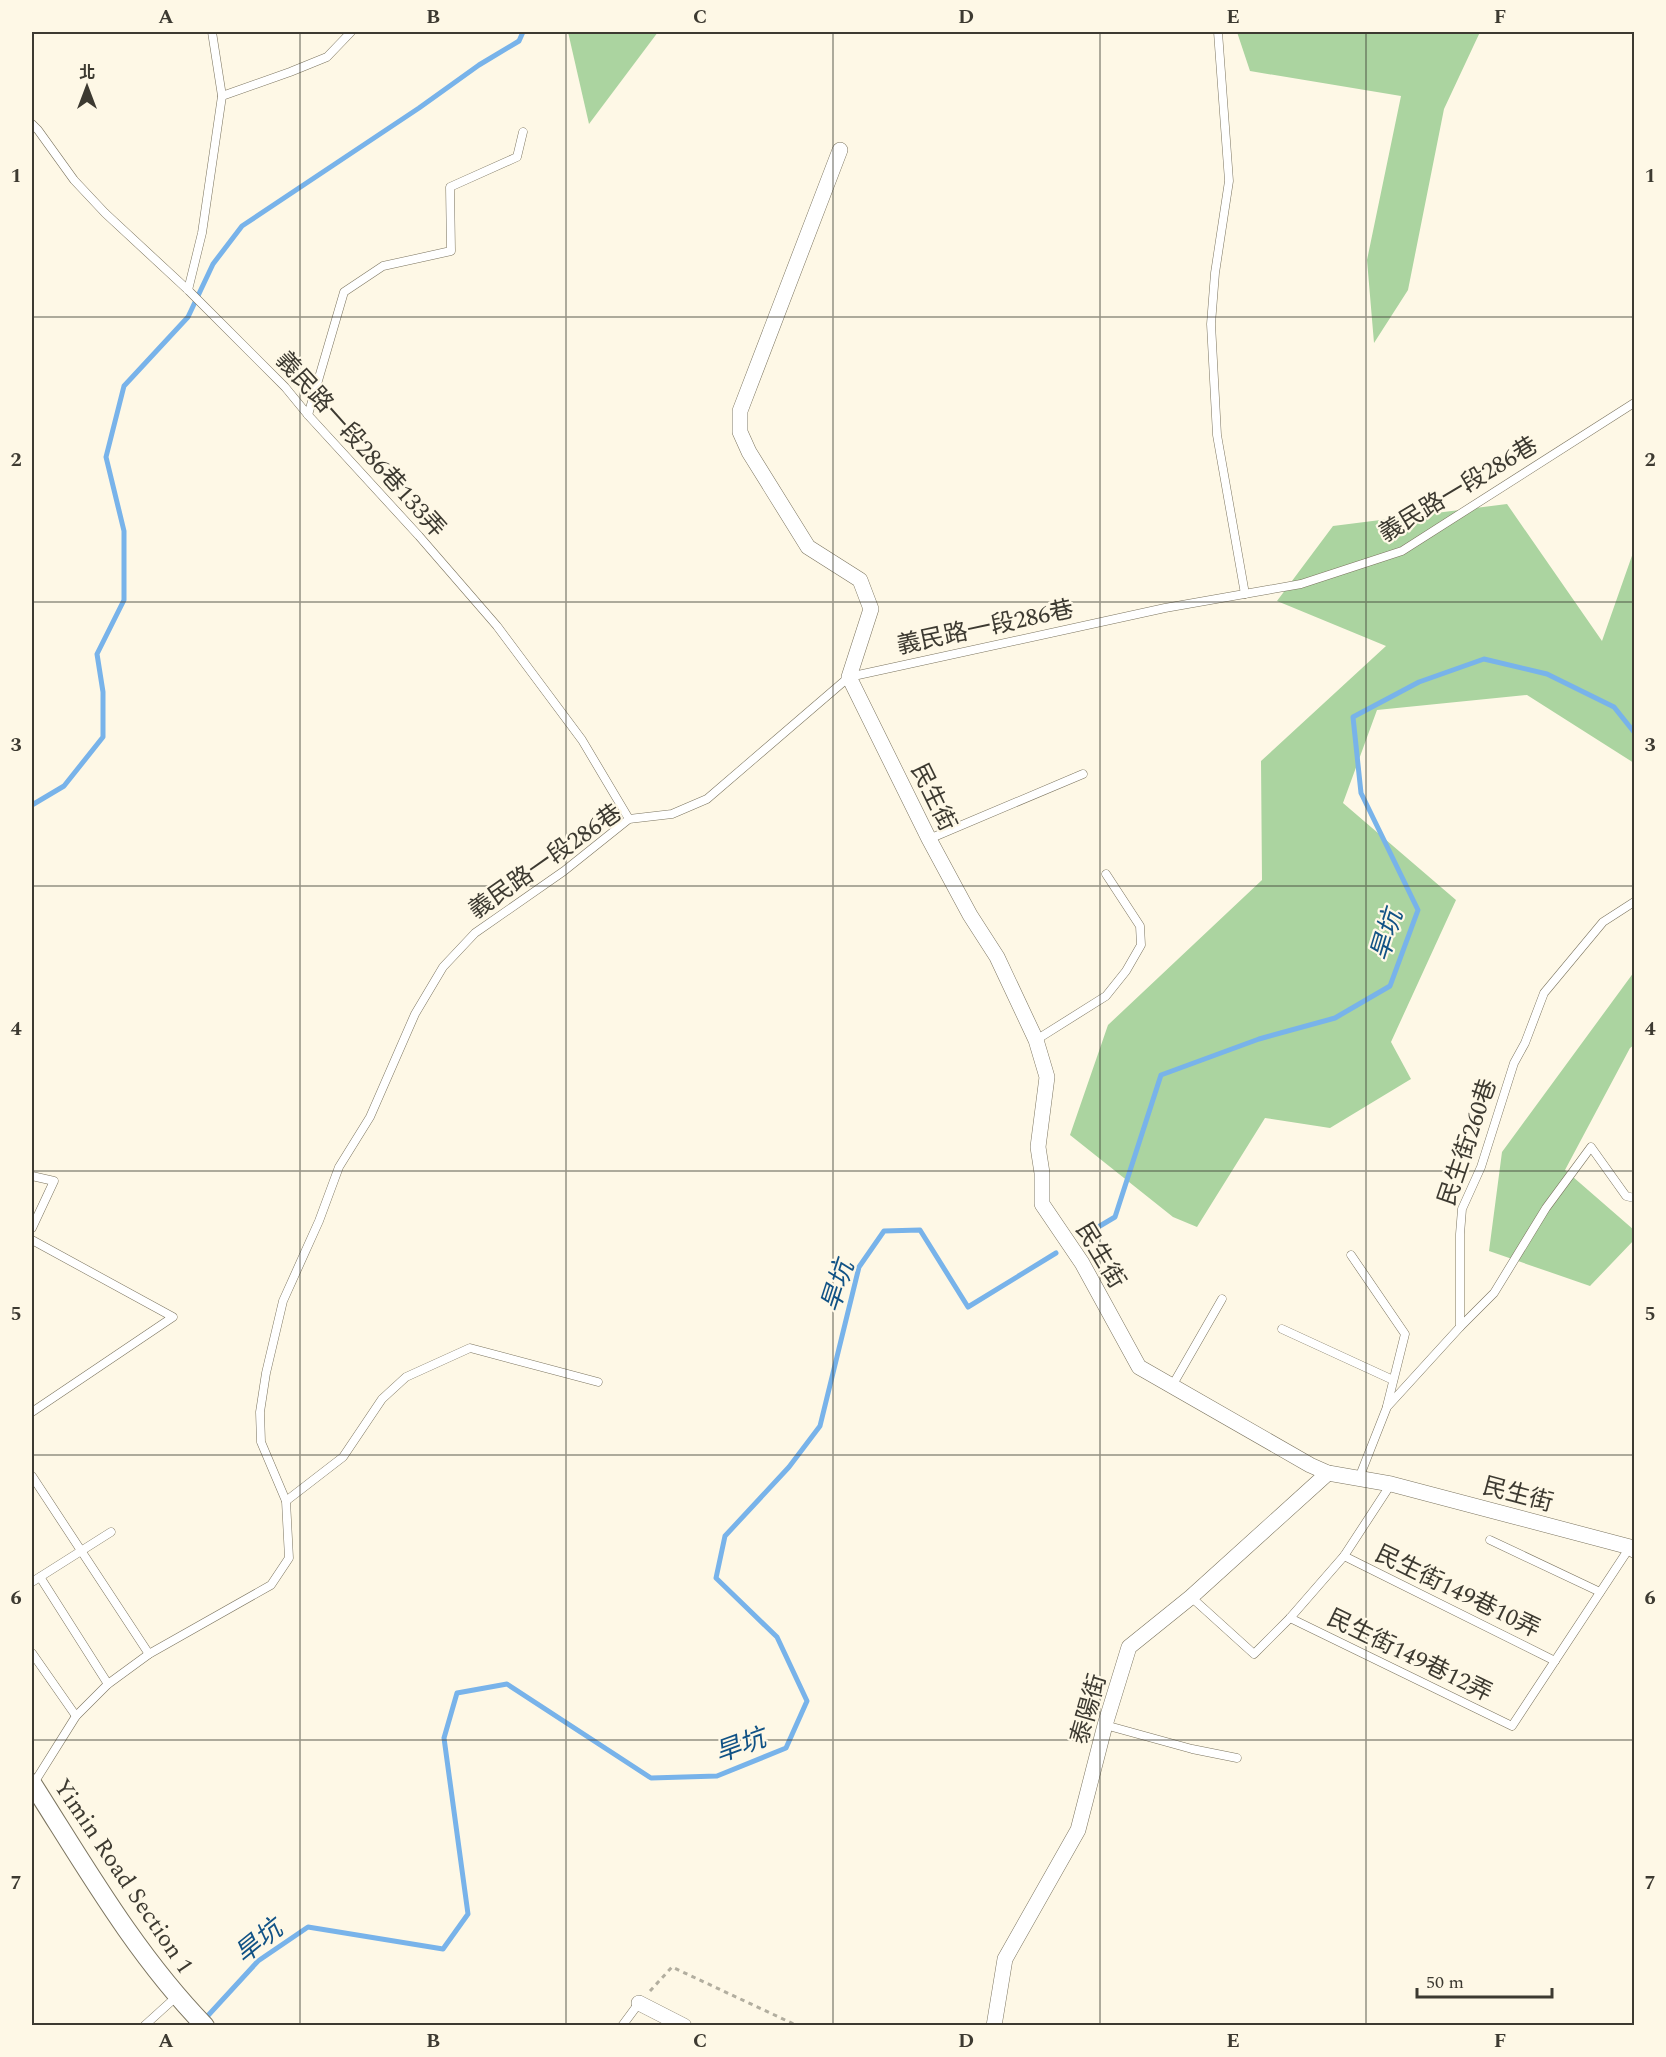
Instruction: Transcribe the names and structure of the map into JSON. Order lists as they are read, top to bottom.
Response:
{
  "streets": {
    "street": ["民生街", "泰陽街", "Yimin Road Section 1"],
    "lane": [
      "義民路一段286巷133弄",
      "義民路一段286巷",
      "民生街260巷",
      "民生街149巷10弄",
      "民生街149巷12弄"
    ]
  },
  "crossings": [
    ["義民路一段286巷133弄", "義民路一段286巷"],
    ["義民路一段286巷", "民生街"],
    ["義民路一段286巷", "Yimin Road Section 1"],
    ["民生街", "泰陽街"],
    ["民生街149巷10弄", "民生街149巷12弄"]
  ],
  "water": ["旱坑"],
  "scale_bar": "50 m",
  "north": "top",
  "grid": {
    "columns": [
      "A",
      "B",
      "C",
      "D",
      "E",
      "F"
    ],
    "rows": [
      "1",
      "2",
      "3",
      "4",
      "5",
      "6",
      "7"
    ]
  }
}
